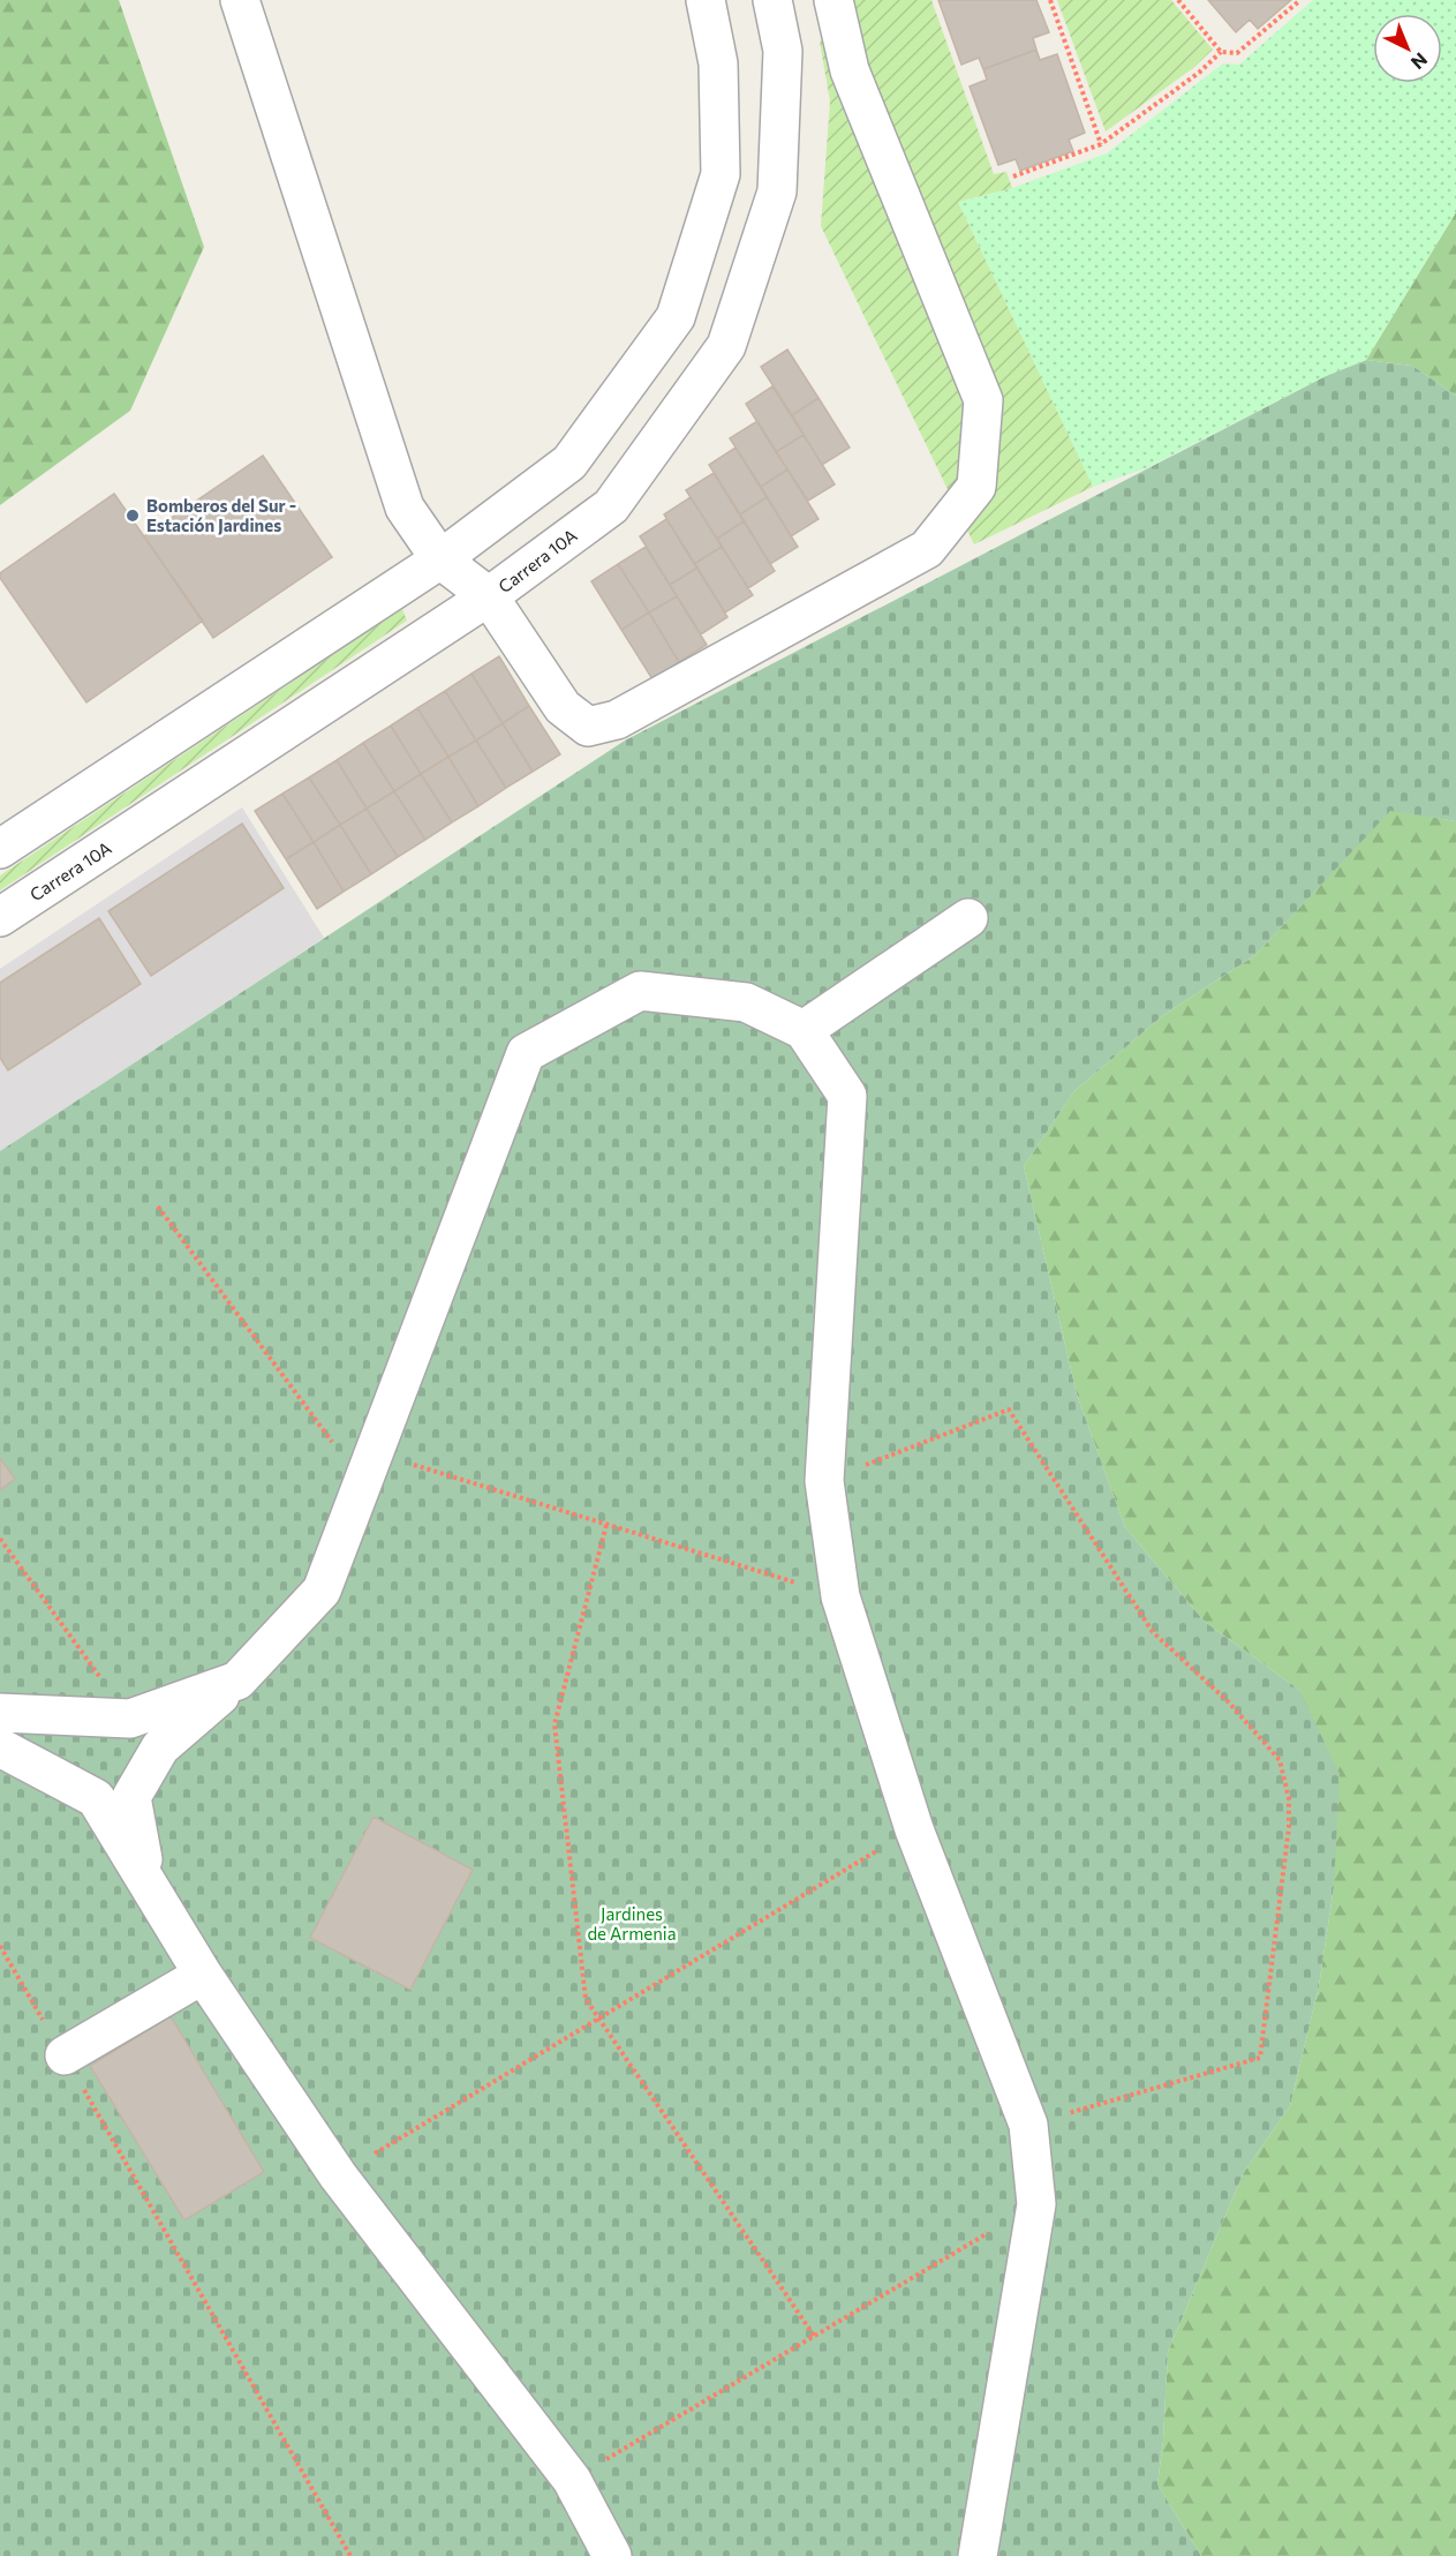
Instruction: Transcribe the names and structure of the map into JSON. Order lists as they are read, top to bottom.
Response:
{
  "streets": {
    "street": ["Carrera 10A"]
  },
  "parks": ["Jardines de Armenia"],
  "places": ["Bomberos del Sur - Estación Jardines"],
  "north": "bottom right"
}
